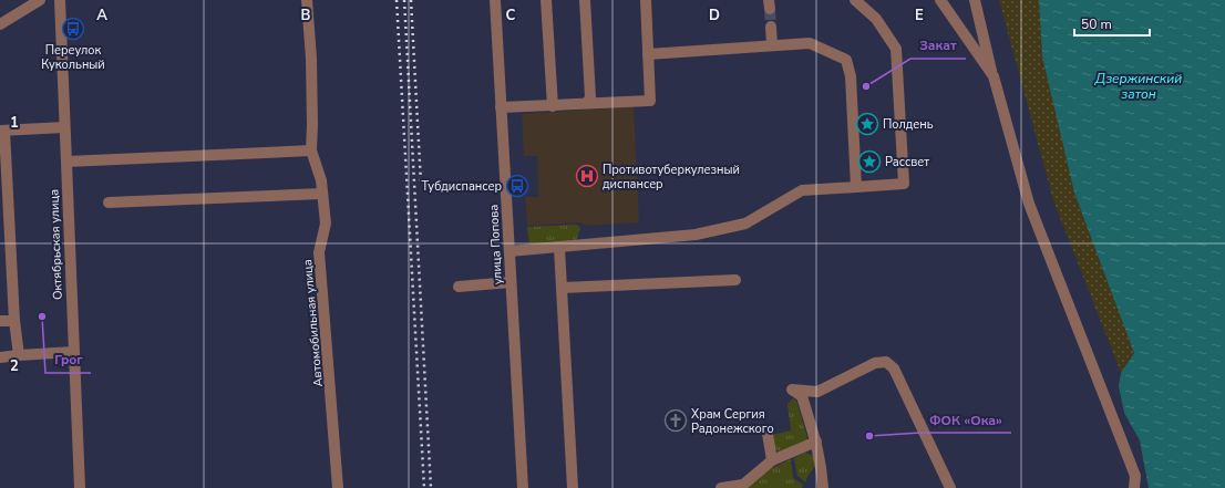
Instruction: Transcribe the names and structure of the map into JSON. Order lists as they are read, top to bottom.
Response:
{
  "streets": {
    "street": ["Октябрьская улица", "улица Попова", "Автомобильная улица"]
  },
  "water": ["Дзержинский затон"],
  "places": {
    "bus stop": ["Переулок Кукольный", "Тубдиспансер"],
    "other": ["Закат", "Грог", "ФОК «Ока»"],
    "place": ["Полдень", "Рассвет"],
    "hospital": ["Противотуберкулезный диспансер"],
    "church": ["Храм Сергия Радонежского"]
  },
  "scale_bar": "50 m",
  "grid": {
    "columns": [
      "A",
      "B",
      "C",
      "D",
      "E"
    ],
    "rows": ["1", "2"]
  }
}
